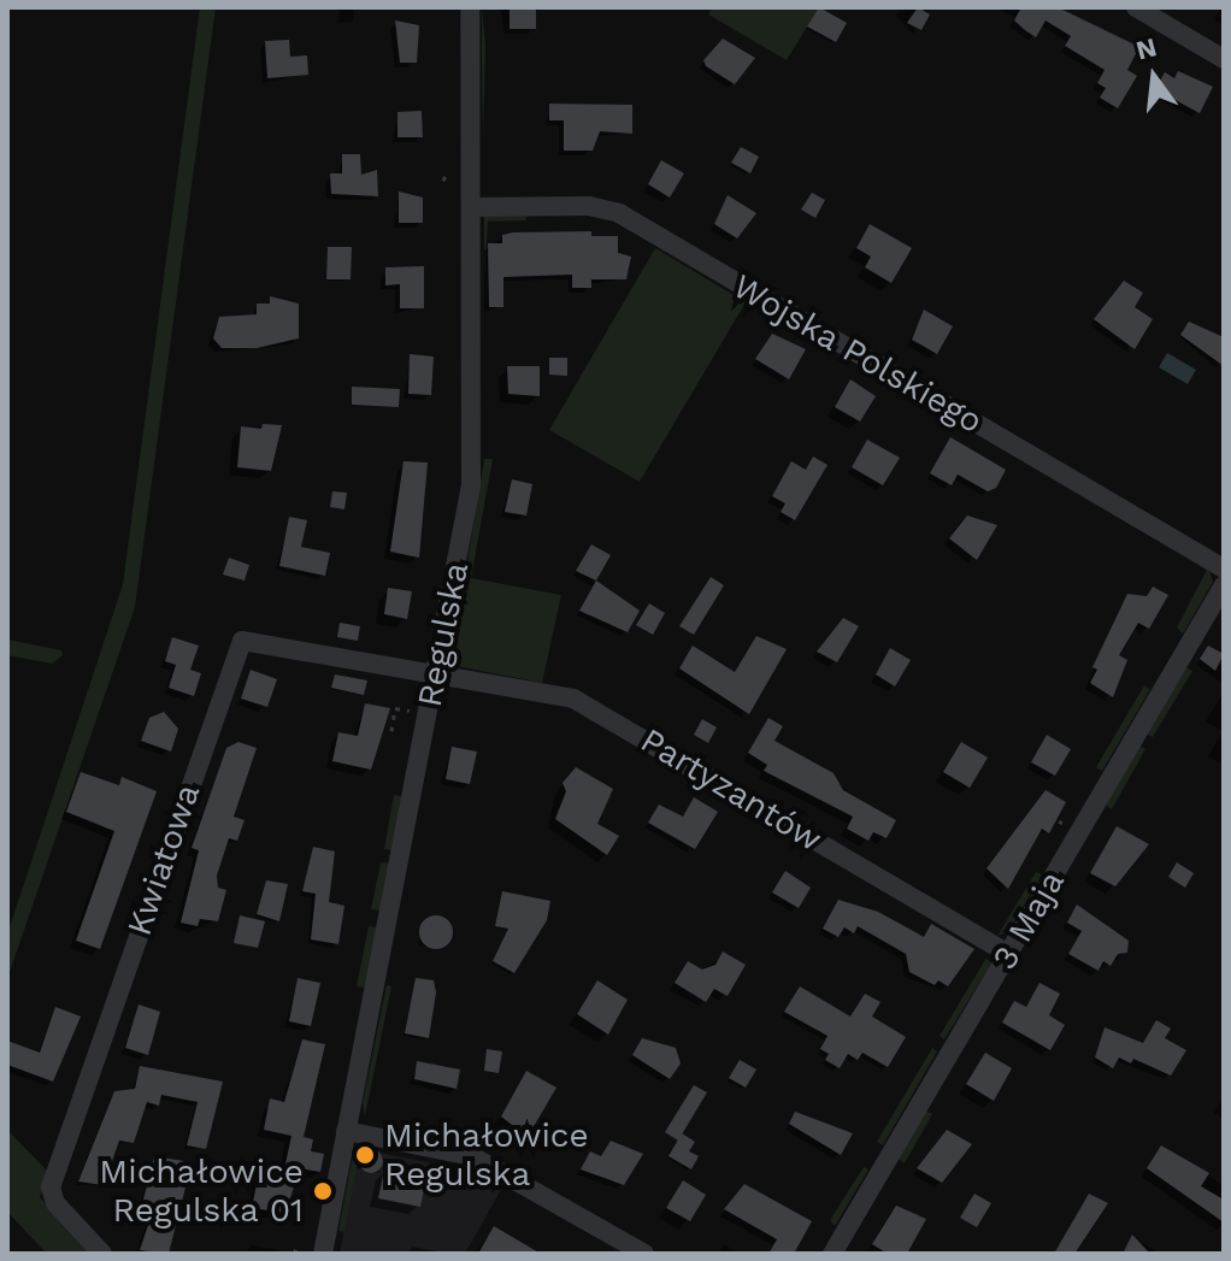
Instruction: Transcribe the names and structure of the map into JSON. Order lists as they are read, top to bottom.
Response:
{
  "streets": {
    "street": [
      "Wojska Polskiego",
      "Regulska",
      "Partyzantów",
      "Kwiatowa",
      "3 Maja"
    ]
  },
  "crossings": [
    ["Wojska Polskiego", "Regulska"],
    ["Regulska", "Partyzantów"],
    ["Regulska", "Kwiatowa"],
    ["Partyzantów", "Kwiatowa"],
    ["Partyzantów", "3 Maja"]
  ],
  "places": ["Michałowice Regulska", "Michałowice Regulska 01"],
  "north": "top"
}
